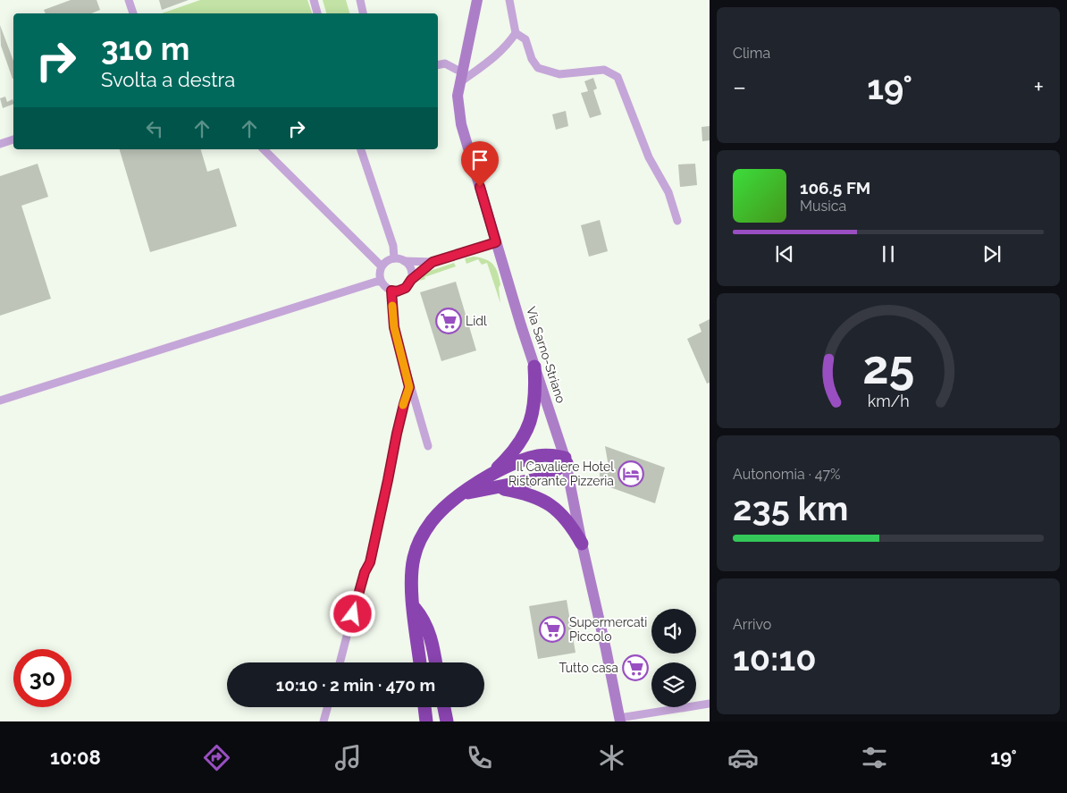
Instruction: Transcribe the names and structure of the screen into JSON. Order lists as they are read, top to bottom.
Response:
{
  "streets": {
    "main road": ["Via Sarno-Striano"]
  },
  "places": {
    "supermarket": ["Lidl", "Supermercati Piccolo", "Tutto casa"],
    "hotel": ["Il Cavaliere Hotel Ristorante Pizzeria"]
  },
  "page": {
    "tile": [
      "Clima",
      ["Autonomia · 47%", "235 km"],
      ["Arrivo", "10:10"]
    ],
    "turn": ["310 m", "Svolta a destra"],
    "heat": ["−", "19°", "+"],
    "song": ["106.5 FM", "Musica"],
    "limit": "30",
    "trip": "10:10 · 2 min · 470 m",
    "tabs": ["10:08", "19°"],
    "gauge": ["25", "km/h"]
  }
}
